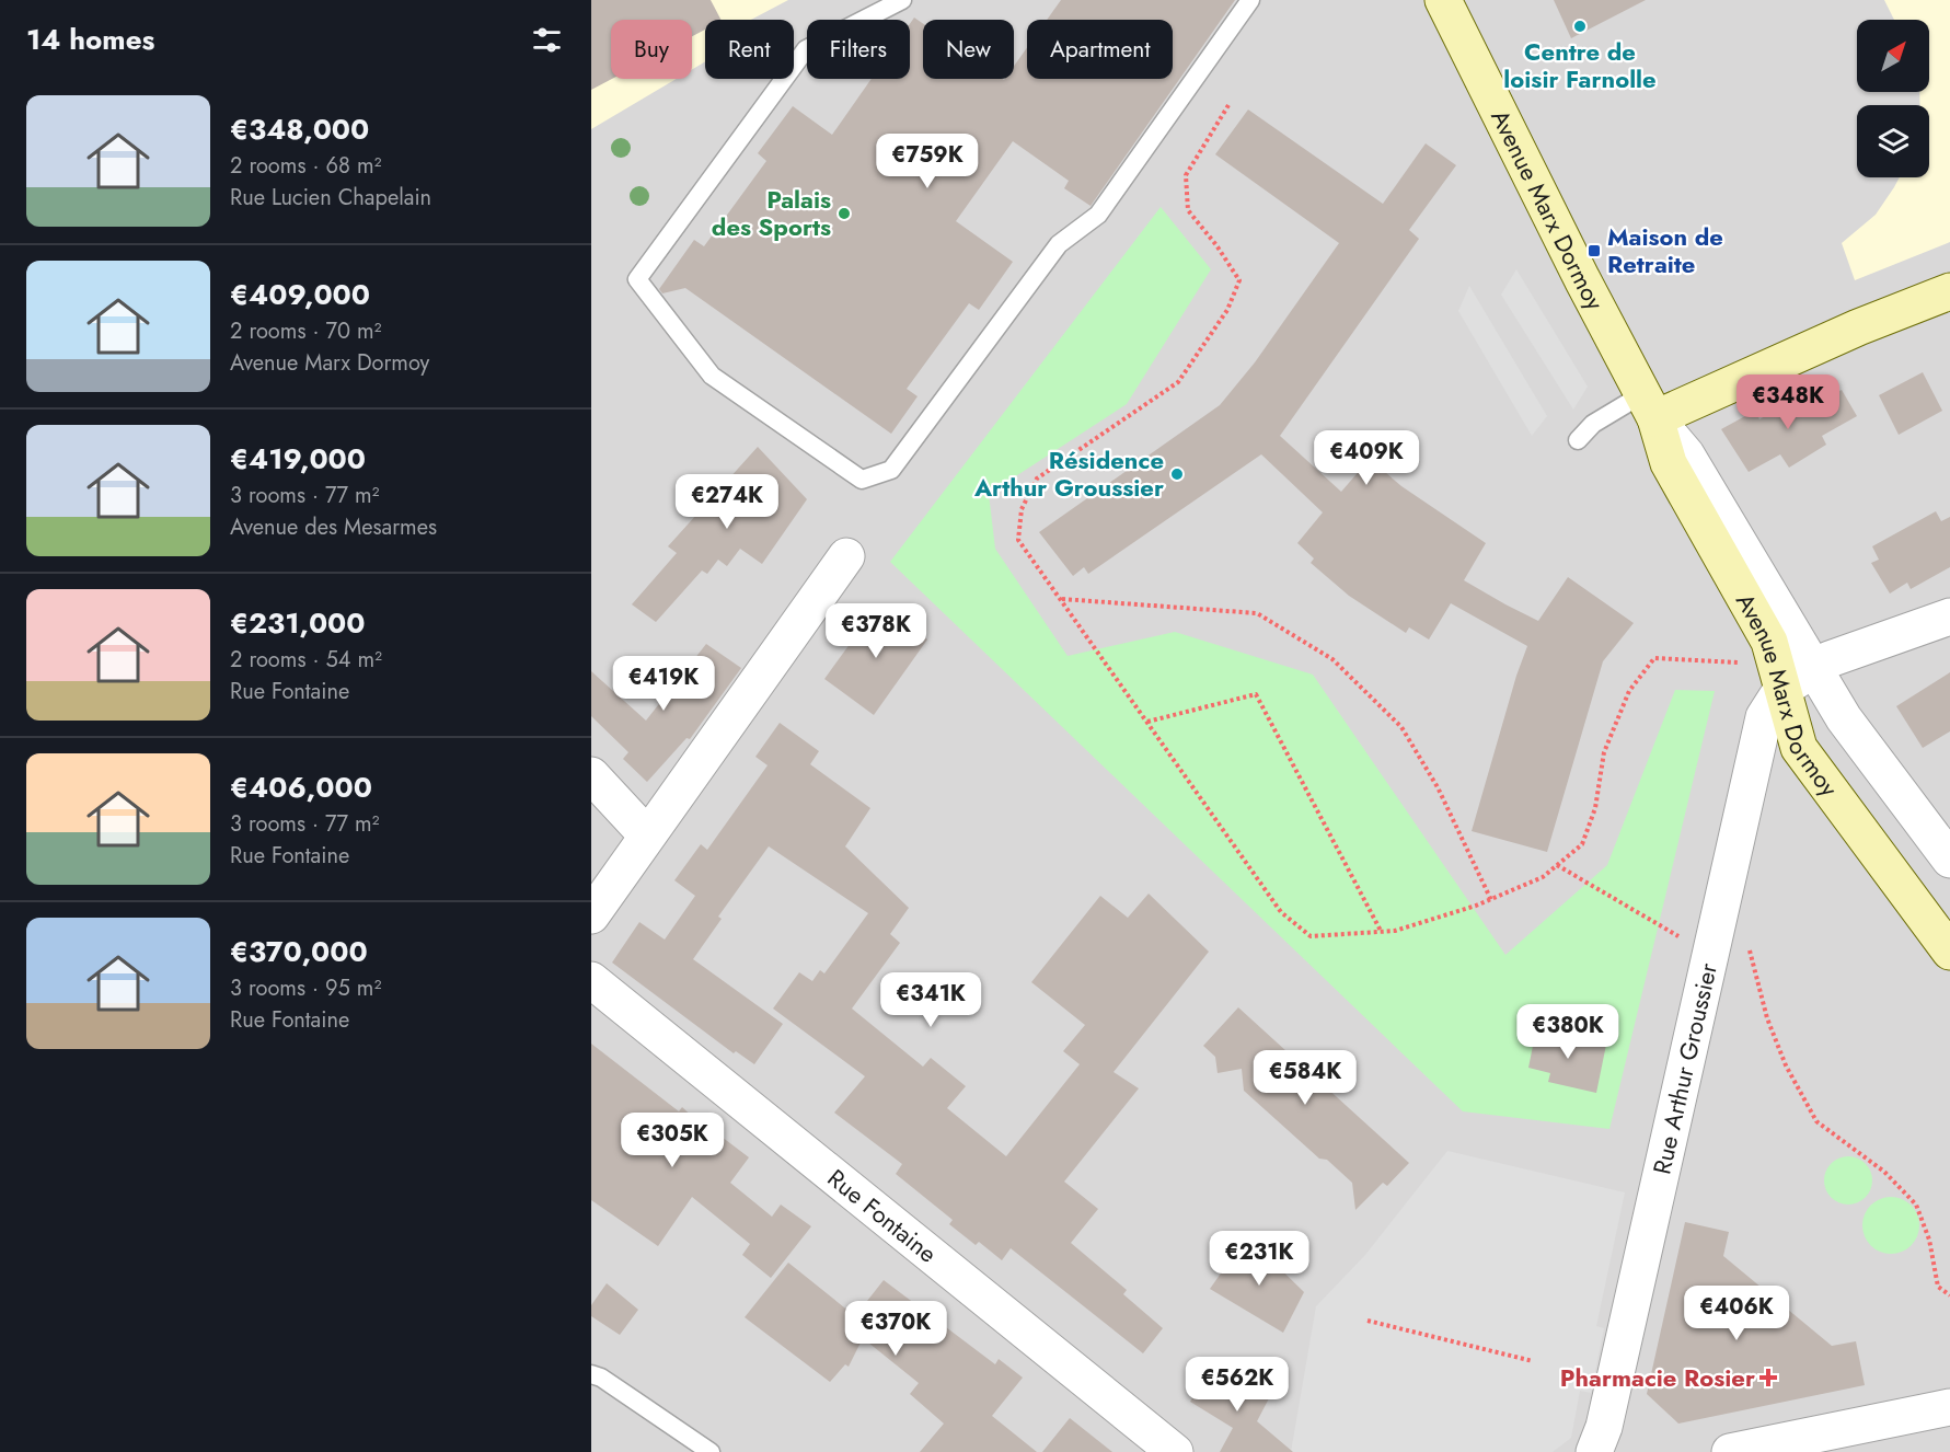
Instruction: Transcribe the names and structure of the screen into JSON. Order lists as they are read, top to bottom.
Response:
{
  "streets": {
    "street": ["Avenue Marx Dormoy", "Rue Arthur Groussier", "Rue Fontaine"]
  },
  "crossings": [
    ["Avenue Marx Dormoy", "Rue Arthur Groussier"]
  ],
  "places": {
    "other": ["Centre de loisir Farnolle", "Palais des Sports", "Résidence Arthur Groussier"],
    "transit": ["Maison de Retraite"],
    "health": ["Pharmacie Rosier"]
  },
  "north": "top right",
  "page": {
    "heading": "14 homes",
    "chip": [
      "Buy",
      "Rent",
      "Filters",
      "New",
      "Apartment"
    ],
    "list": [
      {
        "name": "€348,000",
        "note": "2 rooms · 68 m² · Rue Lucien Chapelain"
      },
      {
        "name": "€409,000",
        "note": "2 rooms · 70 m² · Avenue Marx Dormoy"
      },
      {
        "name": "€419,000",
        "note": "3 rooms · 77 m² · Avenue des Mesarmes"
      },
      {
        "name": "€231,000",
        "note": "2 rooms · 54 m² · Rue Fontaine"
      },
      {
        "name": "€406,000",
        "note": "3 rooms · 77 m² · Rue Fontaine"
      },
      {
        "name": "€370,000",
        "note": "3 rooms · 95 m² · Rue Fontaine"
      }
    ],
    "price": [
      "€759K",
      "€348K",
      "€409K",
      "€274K",
      "€378K",
      "€419K",
      "€341K",
      "€380K",
      "€584K",
      "€305K",
      "€231K",
      "€406K",
      "€370K",
      "€562K"
    ]
  }
}
